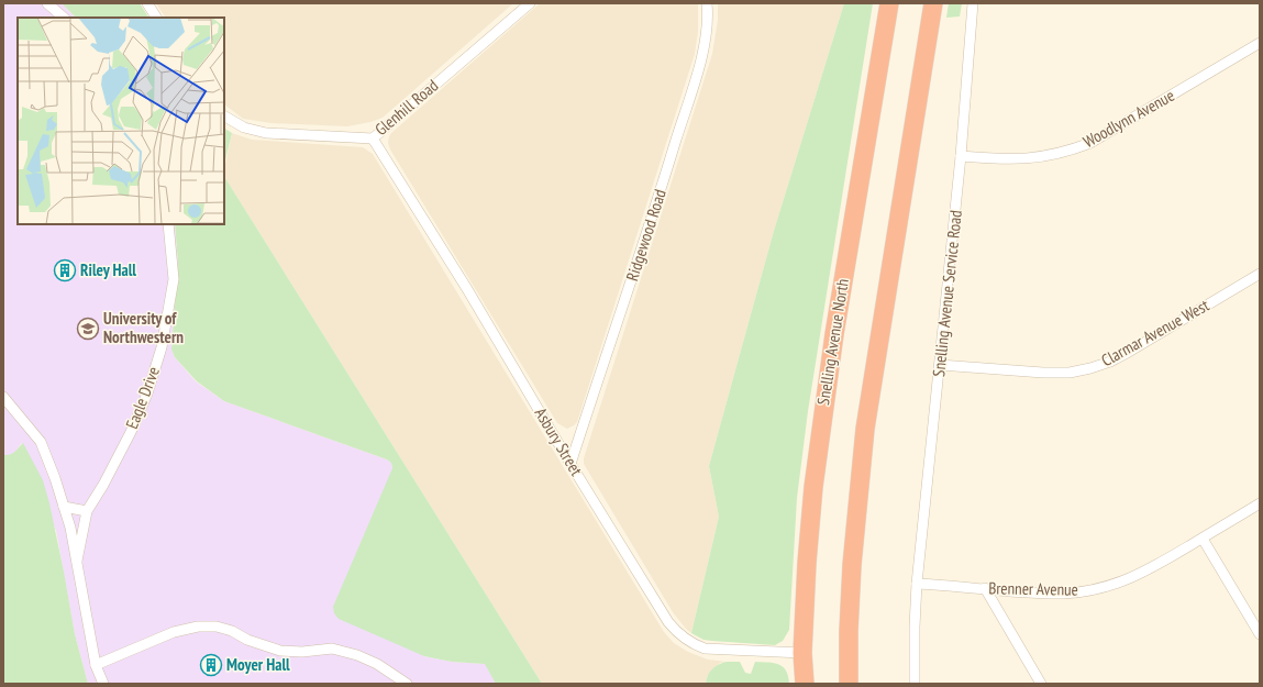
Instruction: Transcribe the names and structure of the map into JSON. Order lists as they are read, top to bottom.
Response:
{
  "streets": {
    "highway": ["Snelling Avenue North"],
    "street": [
      "Glenhill Road",
      "Woodlynn Avenue",
      "Ridgewood Road",
      "Snelling Avenue Service Road",
      "Clarmar Avenue West",
      "Eagle Drive",
      "Asbury Street",
      "Brenner Avenue"
    ]
  },
  "crossings": [
    ["Glenhill Road", "Asbury Street"],
    ["Woodlynn Avenue", "Snelling Avenue Service Road"],
    ["Ridgewood Road", "Asbury Street"],
    ["Snelling Avenue Service Road", "Clarmar Avenue West"],
    ["Snelling Avenue Service Road", "Brenner Avenue"],
    ["Snelling Avenue North", "Asbury Street"]
  ],
  "places": {
    "building": ["Riley Hall", "Moyer Hall"],
    "school or university": ["University of Northwestern"]
  }
}
